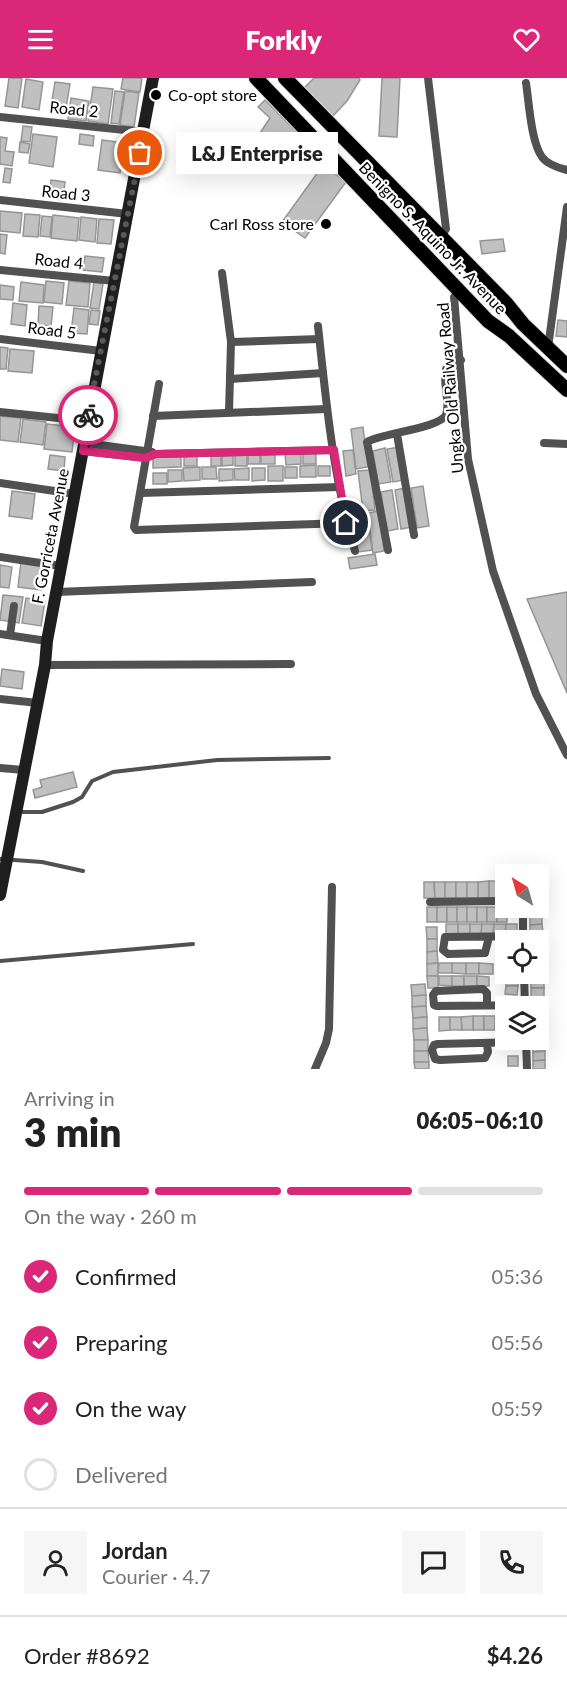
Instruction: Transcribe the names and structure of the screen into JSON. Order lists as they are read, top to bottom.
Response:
{
  "streets": {
    "main road": ["Benigno S. Aquino Jr. Avenue", "F. Gorriceta Avenue"],
    "street": [
      "Road 2",
      "Road 3",
      "Road 4",
      "Road 5",
      "Ungka Old Railway Road"
    ]
  },
  "crossings": [
    ["Road 2", "F. Gorriceta Avenue"],
    ["Road 3", "F. Gorriceta Avenue"],
    ["Benigno S. Aquino Jr. Avenue", "Ungka Old Railway Road"],
    ["Road 4", "F. Gorriceta Avenue"],
    ["Road 5", "F. Gorriceta Avenue"]
  ],
  "places": ["Co-opt store", "L&J Enterprise", "Carl Ross store"],
  "north": "top left",
  "page": {
    "header": "Forkly",
    "bubble": "L&J Enterprise",
    "heading": ["3 min", "Arriving in", "06:05–06:10"],
    "panel": [
      "Jordan",
      "Courier · 4.7",
      "Order #8692",
      "$4.26"
    ],
    "bar": "On the way · 260 m",
    "list": [
      ["Confirmed", "05:36"],
      ["Preparing", "05:56"],
      ["On the way", "05:59"],
      "Delivered"
    ]
  }
}
